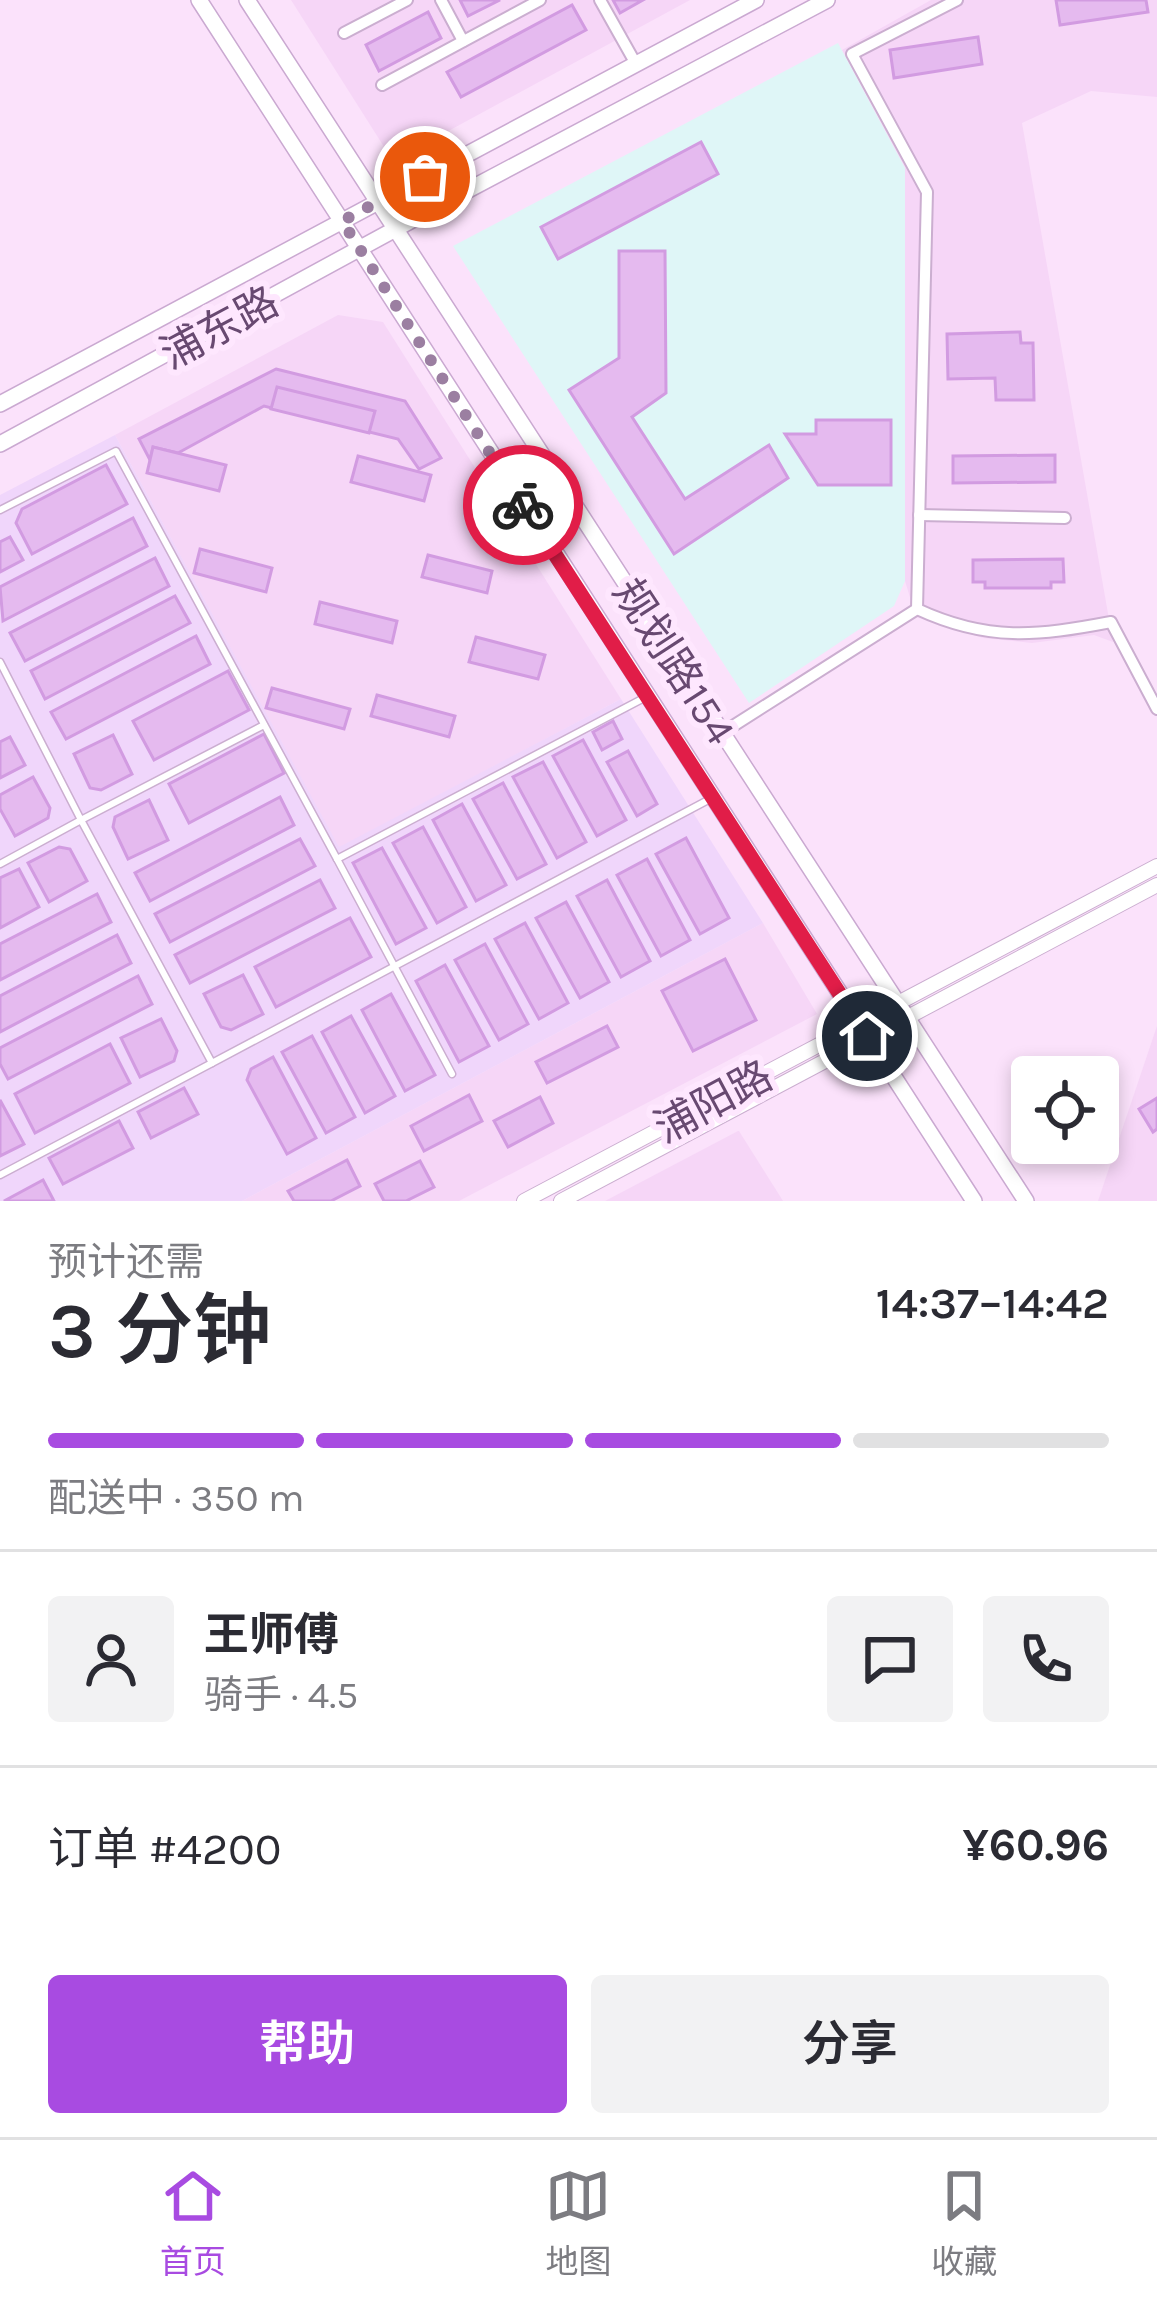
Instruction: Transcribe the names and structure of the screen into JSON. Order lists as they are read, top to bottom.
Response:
{
  "streets": {
    "main road": ["浦东路", "规划路154"],
    "street": ["浦阳路"]
  },
  "crossings": [
    ["浦东路", "规划路154"],
    ["规划路154", "浦阳路"]
  ],
  "page": {
    "heading": ["3 分钟", "预计还需", "14:37–14:42"],
    "panel": [
      "王师傅",
      "骑手 · 4.5",
      "订单 #4200",
      "¥60.96"
    ],
    "bar": "配送中 · 350 m",
    "buttons": ["帮助", "分享"],
    "tabs": ["首页", "地图", "收藏"]
  }
}
